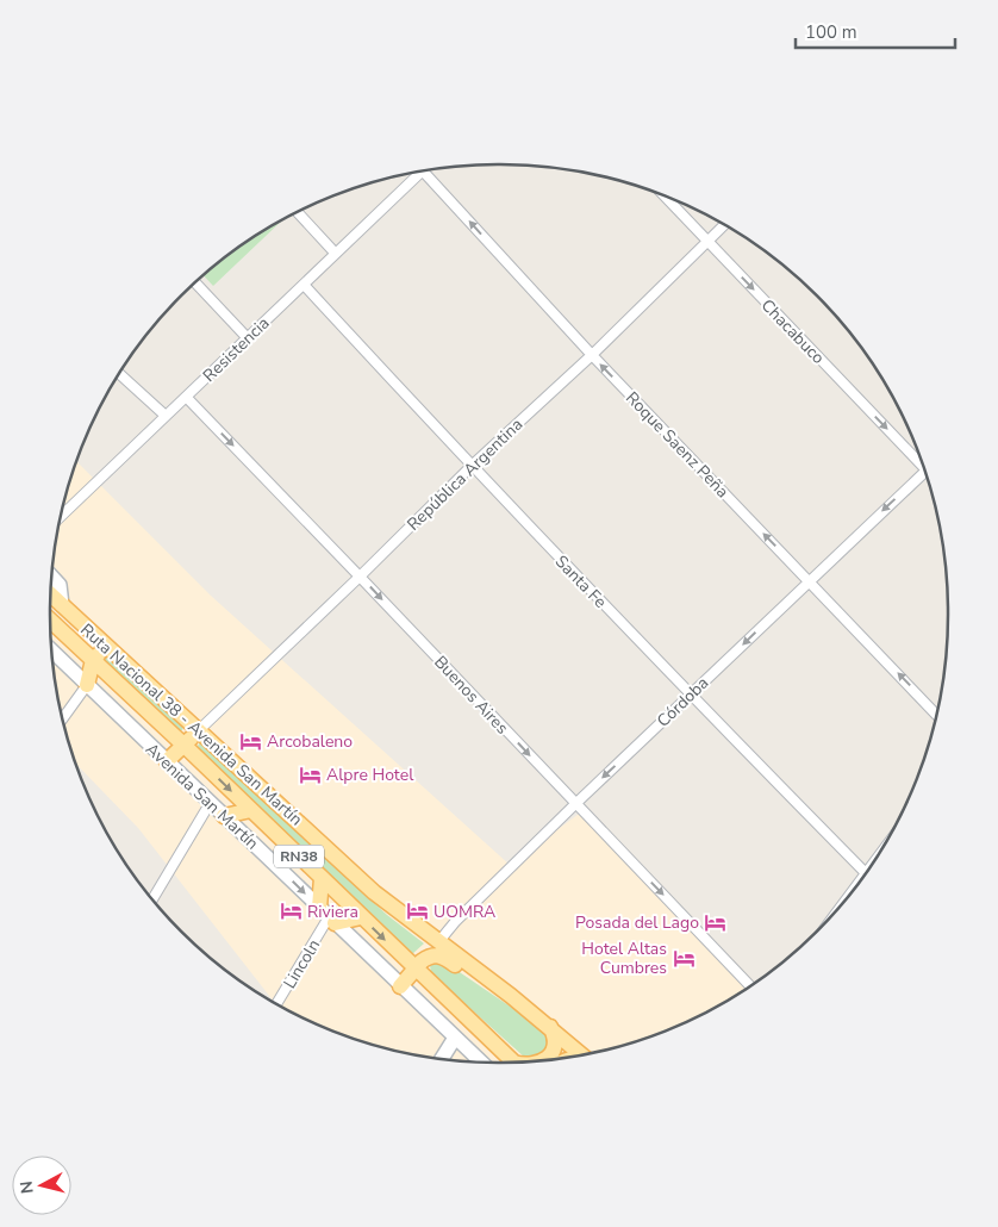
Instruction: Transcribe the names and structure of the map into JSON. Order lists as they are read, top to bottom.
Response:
{
  "streets": {
    "main road": ["Ruta Nacional 38 - Avenida San Martín", "Avenida San Martín", "RN38"],
    "street": [
      "Chacabuco",
      "Resistencia",
      "Roque Saenz Peña",
      "República Argentina",
      "Santa Fe",
      "Buenos Aires",
      "Córdoba",
      "Lincoln"
    ]
  },
  "crossings": [
    ["Chacabuco", "República Argentina"],
    ["Resistencia", "Santa Fe"],
    ["Resistencia", "Buenos Aires"],
    ["Roque Saenz Peña", "República Argentina"],
    ["Roque Saenz Peña", "Córdoba"],
    ["República Argentina", "Santa Fe"],
    ["República Argentina", "Buenos Aires"],
    ["República Argentina", "Ruta Nacional 38 - Avenida San Martín"],
    ["Santa Fe", "Córdoba"],
    ["Buenos Aires", "Córdoba"],
    ["Córdoba", "Ruta Nacional 38 - Avenida San Martín"],
    ["Avenida San Martín", "Lincoln"]
  ],
  "one_way": [
    "Chacabuco",
    "Roque Saenz Peña",
    "Buenos Aires",
    "Córdoba"
  ],
  "places": {
    "hotel": [
      "Arcobaleno",
      "Alpre Hotel",
      "Riviera",
      "UOMRA",
      "Posada del Lago",
      "Hotel Altas Cumbres"
    ]
  },
  "scale_bar": "100 m",
  "north": "left"
}
